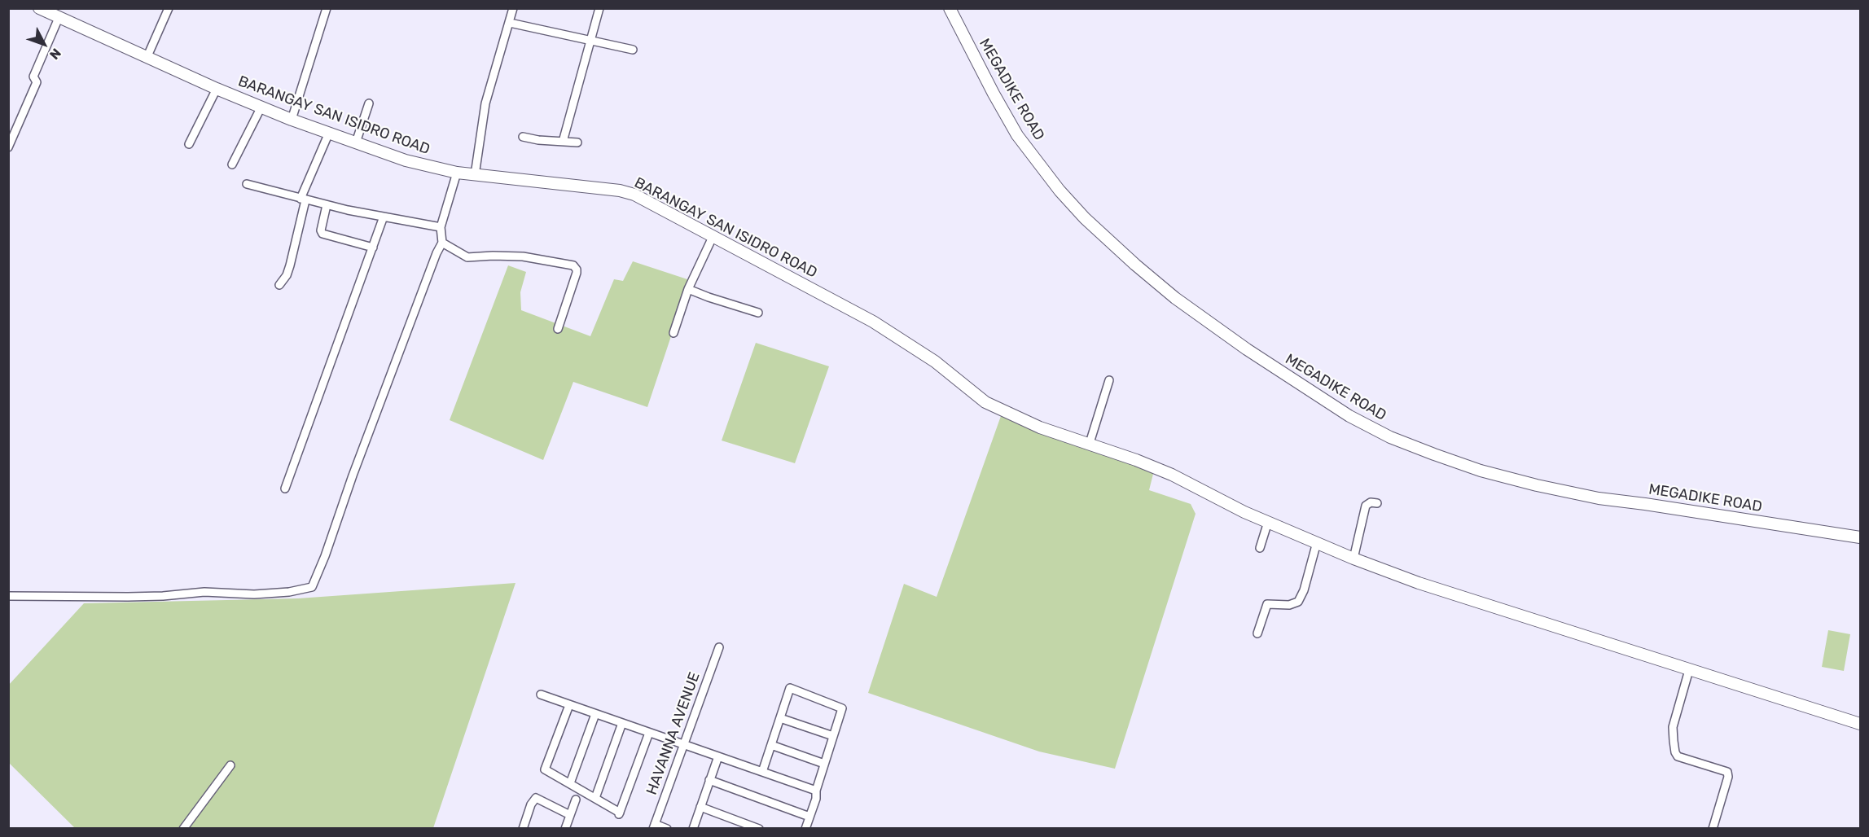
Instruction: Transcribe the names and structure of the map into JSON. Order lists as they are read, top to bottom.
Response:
{
  "streets": {
    "street": ["MEGADIKE ROAD", "BARANGAY SAN ISIDRO ROAD", "HAVANNA AVENUE"]
  },
  "north": "bottom right"
}
